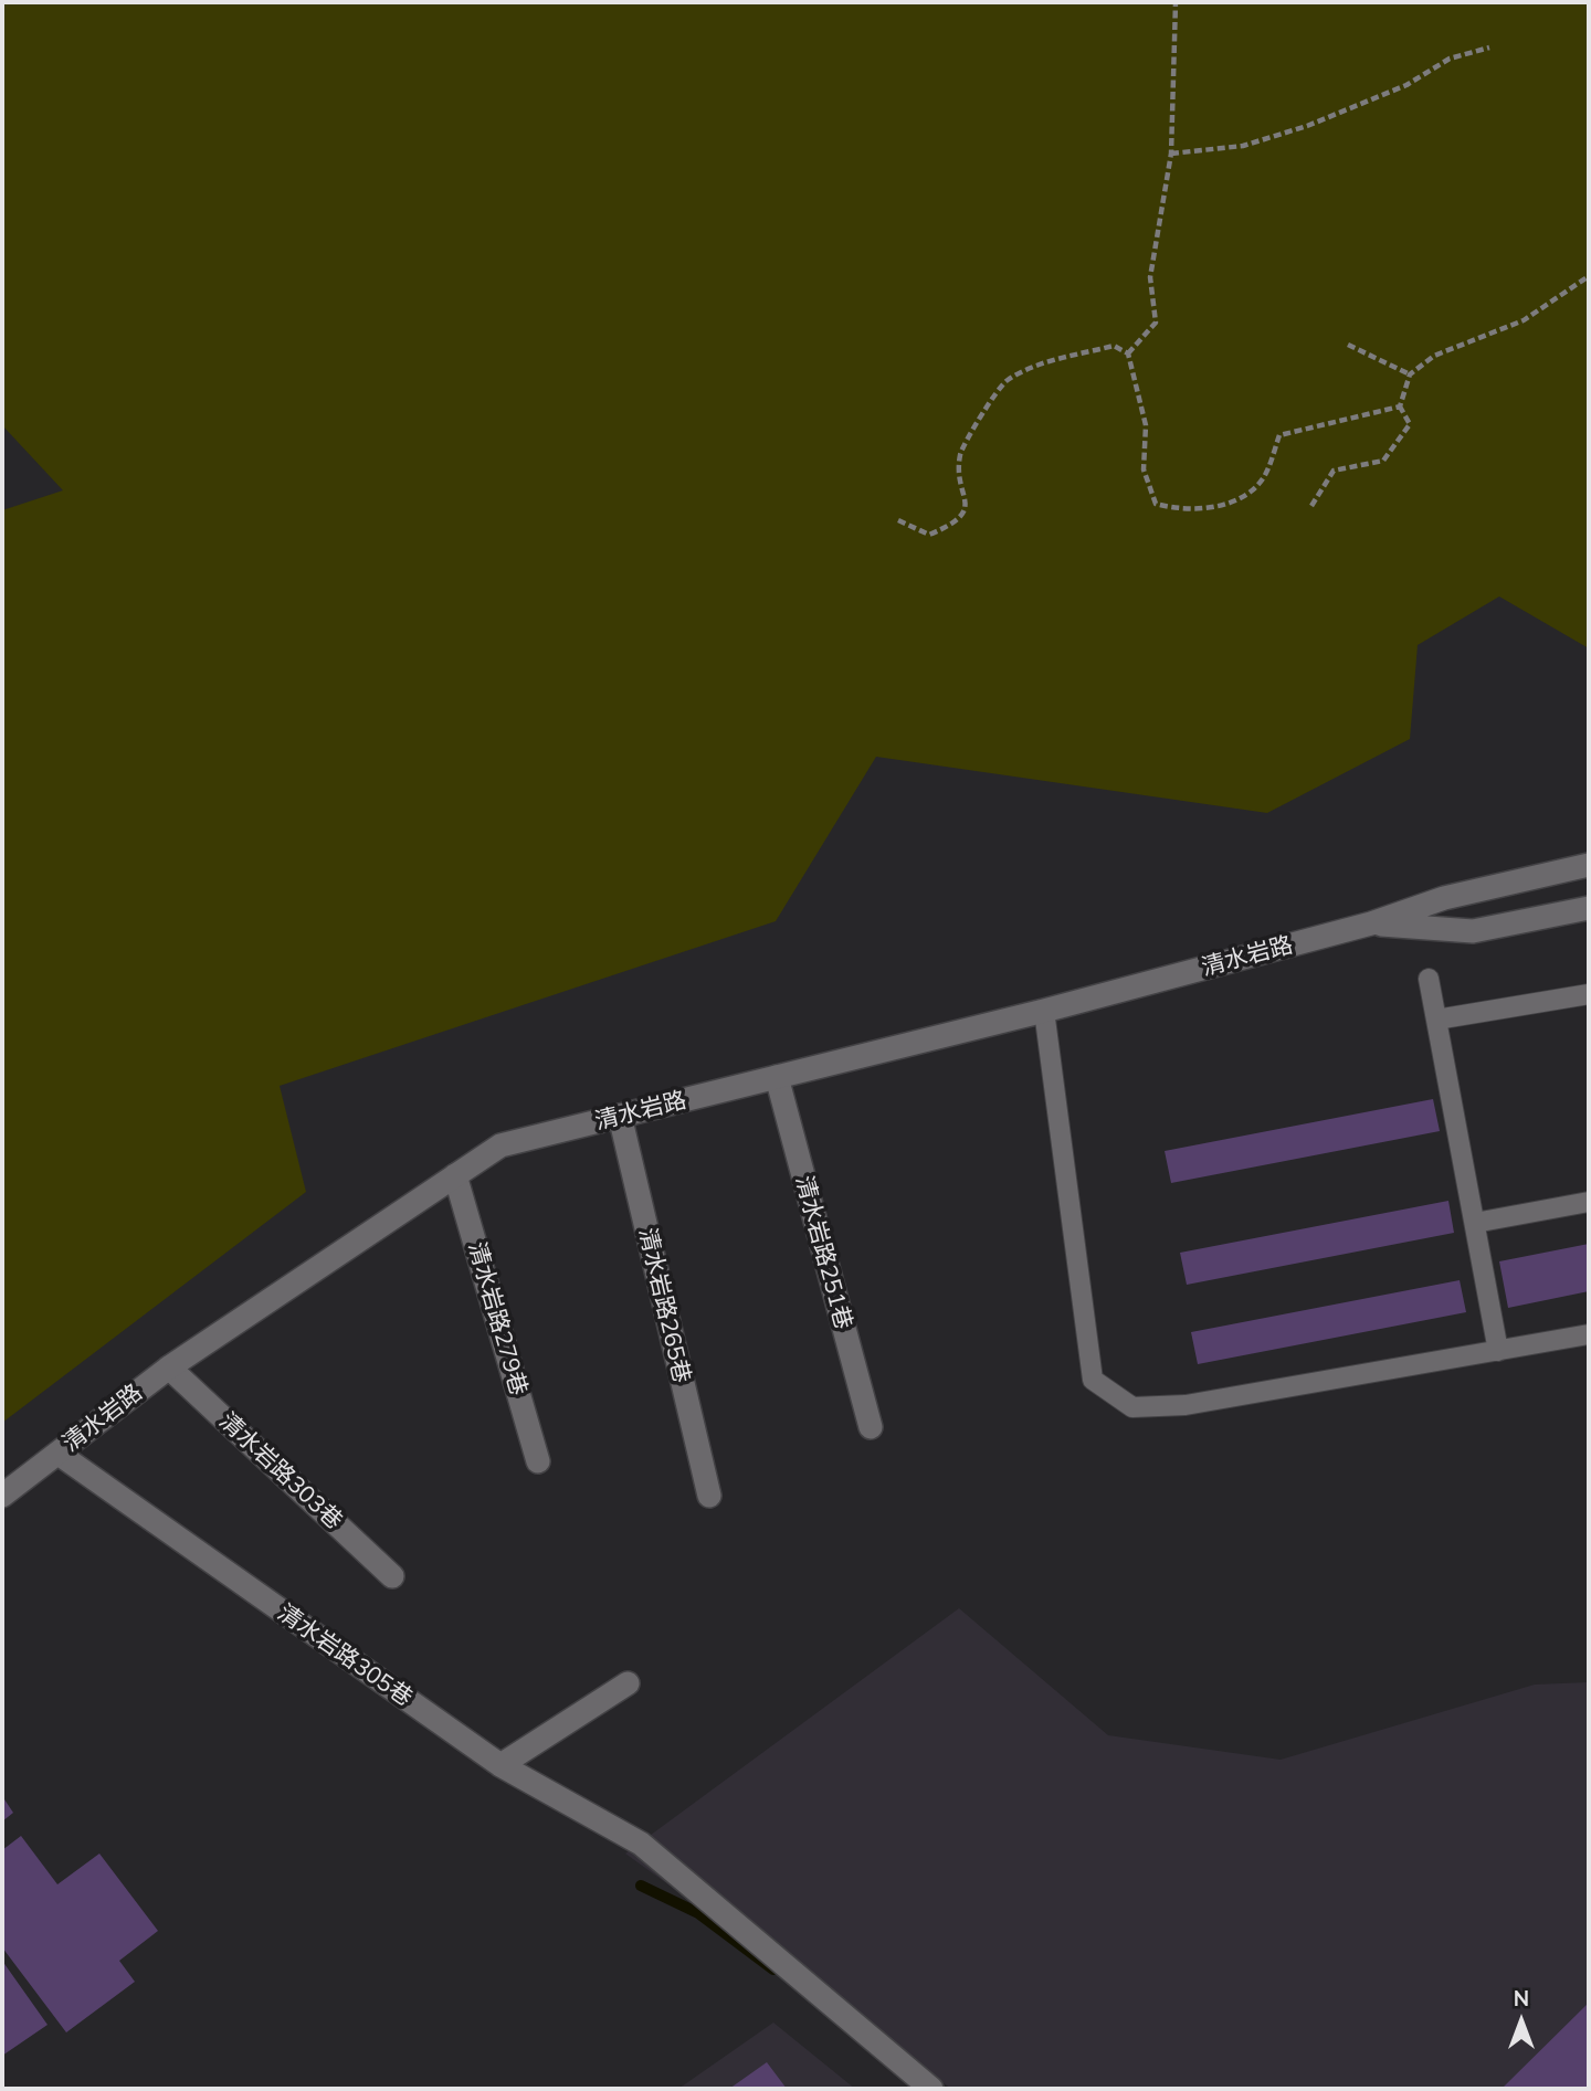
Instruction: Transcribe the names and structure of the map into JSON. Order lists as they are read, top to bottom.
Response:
{
  "streets": {
    "street": [
      "清水岩路",
      "清水岩路251巷",
      "清水岩路265巷",
      "清水岩路279巷",
      "清水岩路303巷",
      "清水岩路305巷"
    ]
  },
  "crossings": [
    ["清水岩路", "清水岩路251巷"],
    ["清水岩路", "清水岩路265巷"],
    ["清水岩路", "清水岩路279巷"],
    ["清水岩路", "清水岩路303巷"],
    ["清水岩路", "清水岩路305巷"]
  ],
  "north": "top"
}
